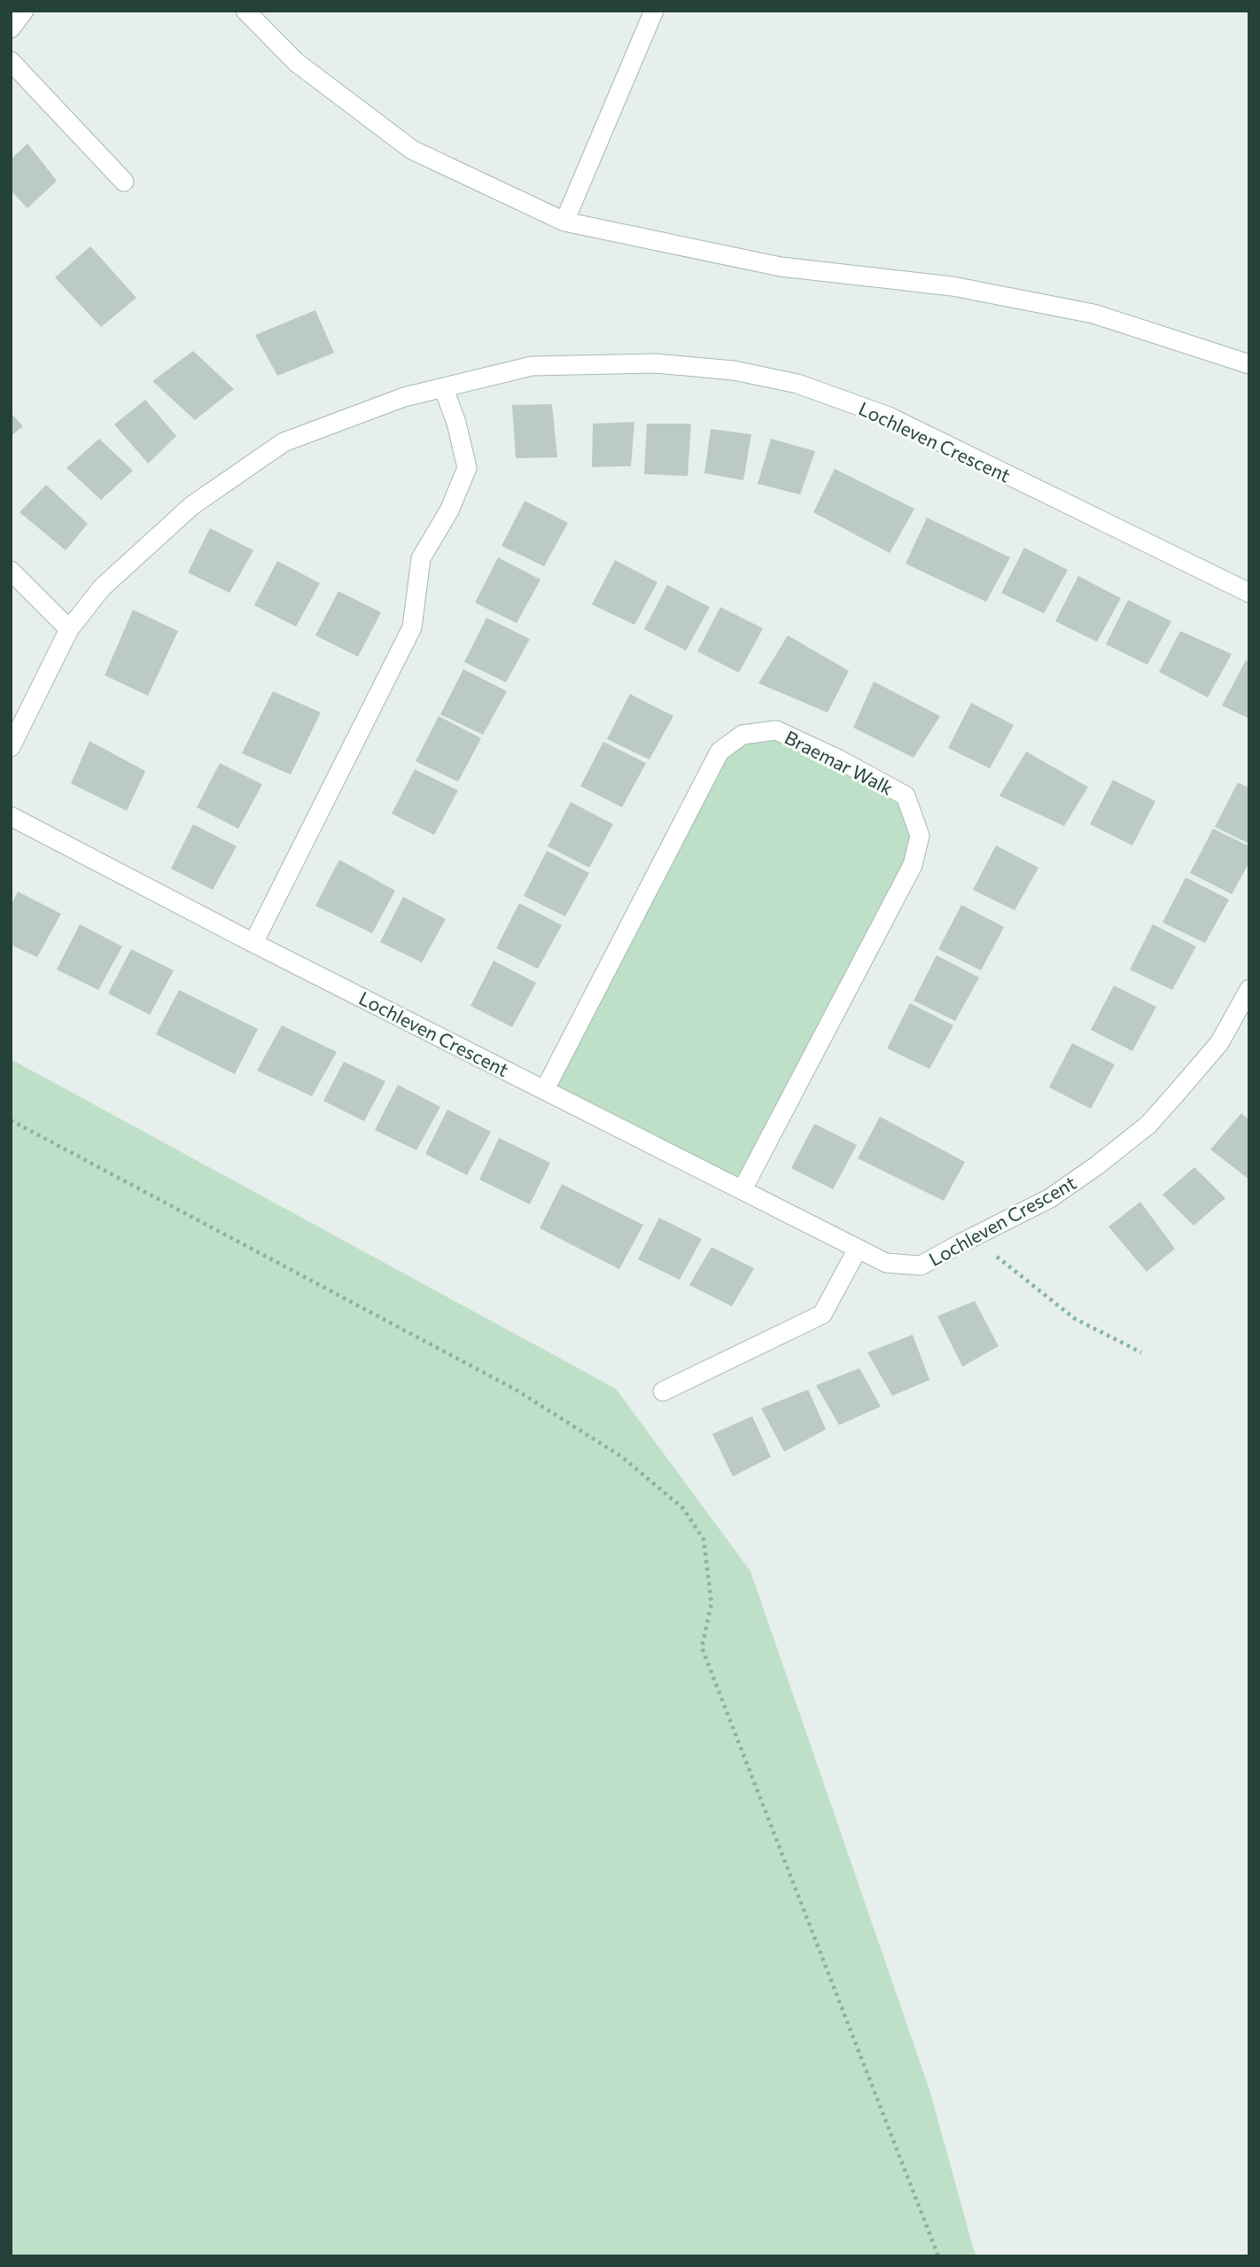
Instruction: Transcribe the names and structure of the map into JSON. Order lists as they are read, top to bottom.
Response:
{
  "streets": {
    "street": ["Lochleven Crescent", "Braemar Walk"]
  },
  "crossings": [
    ["Lochleven Crescent", "Braemar Walk"]
  ]
}
